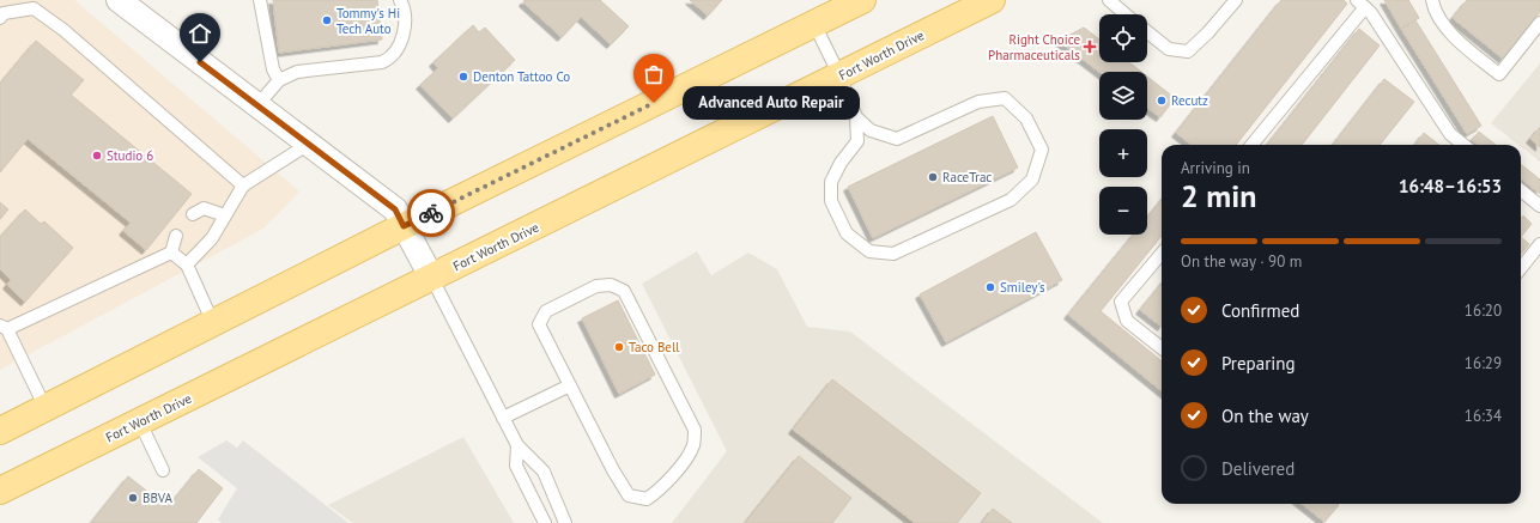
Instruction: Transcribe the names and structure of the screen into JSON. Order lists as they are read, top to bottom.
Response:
{
  "streets": {
    "main road": ["Fort Worth Drive"]
  },
  "places": {
    "other": [
      "Tommy's Hi Tech Auto",
      "Denton Tattoo Co",
      "Recutz",
      "Advanced Auto Repair",
      "Studio 6",
      "RaceTrac",
      "Smiley's",
      "Taco Bell",
      "BBVA"
    ],
    "health": ["Right Choice Pharmaceuticals"]
  },
  "page": {
    "map_buttons": ["+", "−"],
    "bubble": "Advanced Auto Repair",
    "heading": ["2 min", "Arriving in", "16:48–16:53"],
    "bar": "On the way · 90 m",
    "list": [
      ["Confirmed", "16:20"],
      ["Preparing", "16:29"],
      ["On the way", "16:34"],
      "Delivered"
    ]
  }
}
